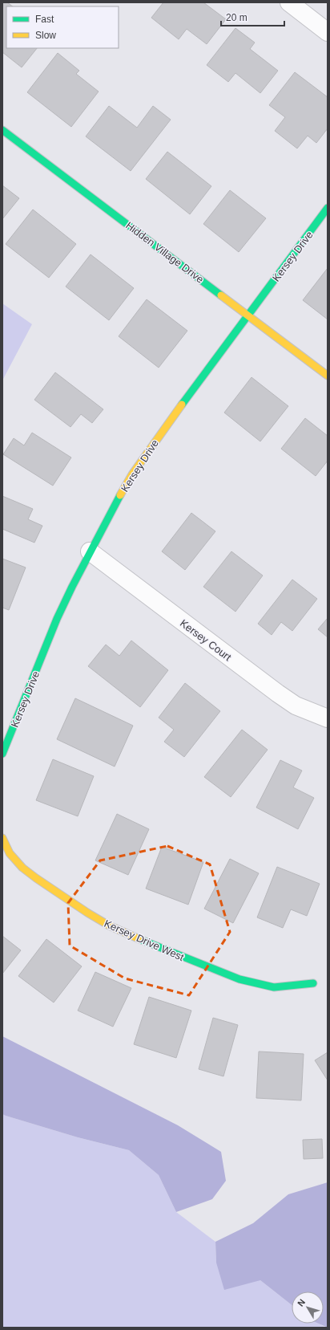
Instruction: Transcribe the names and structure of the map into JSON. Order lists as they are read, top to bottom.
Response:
{
  "streets": {
    "street": [
      "Hidden Village Drive",
      "Kersey Drive",
      "Kersey Court",
      "Kersey Drive West"
    ]
  },
  "crossings": [
    ["Hidden Village Drive", "Kersey Drive"],
    ["Kersey Drive", "Kersey Court"]
  ],
  "legend": ["Fast", "Slow"],
  "scale_bar": "20 m",
  "north": "top left"
}
